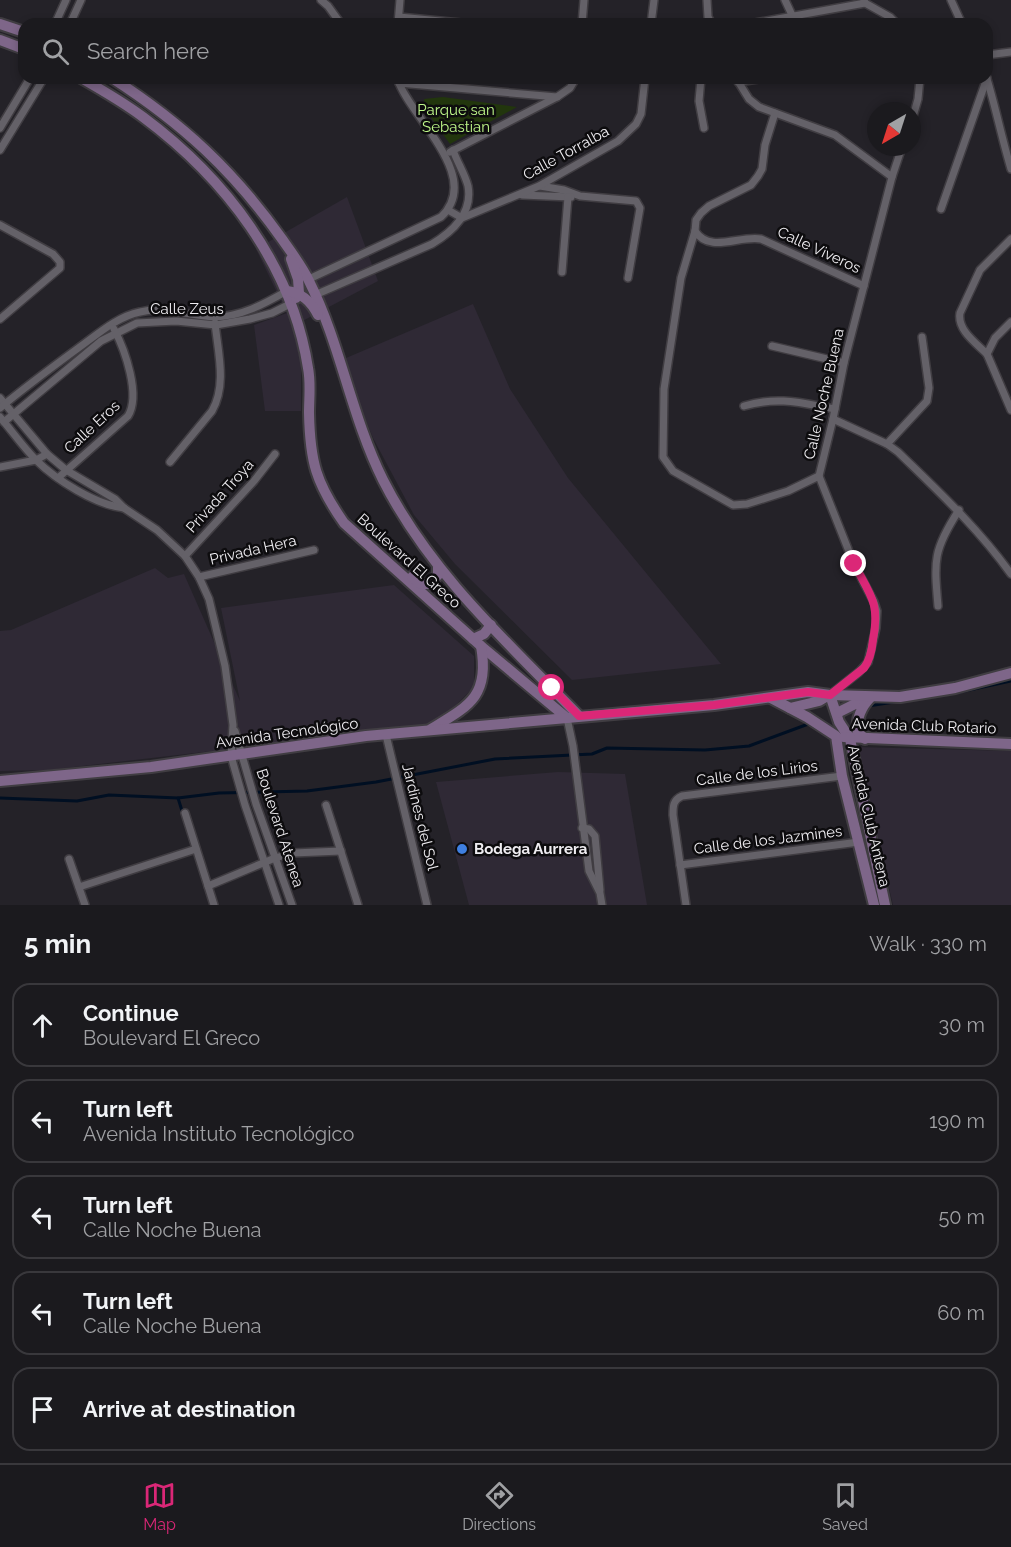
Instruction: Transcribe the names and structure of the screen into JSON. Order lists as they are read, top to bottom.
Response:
{
  "streets": {
    "main road": [
      "Boulevard El Greco",
      "Avenida Club Rotario",
      "Avenida Tecnológico",
      "Avenida Club Antena"
    ],
    "street": [
      "Calle Torralba",
      "Calle Viveros",
      "Calle Zeus",
      "Calle Noche Buena",
      "Calle Eros",
      "Privada Troya",
      "Privada Hera",
      "Calle de los Lirios",
      "Jardines del Sol",
      "Boulevard Atenea",
      "Calle de los Jazmines"
    ]
  },
  "crossings": [
    ["Calle Torralba", "Boulevard El Greco"],
    ["Calle Viveros", "Calle Noche Buena"],
    ["Calle Zeus", "Calle Eros"],
    ["Calle Zeus", "Boulevard El Greco"],
    ["Calle Zeus", "Boulevard Atenea"],
    ["Calle Noche Buena", "Avenida Tecnológico"],
    ["Calle Noche Buena", "Avenida Club Antena"],
    ["Calle Eros", "Boulevard Atenea"],
    ["Privada Troya", "Boulevard Atenea"],
    ["Privada Hera", "Boulevard Atenea"],
    ["Boulevard El Greco", "Avenida Tecnológico"],
    ["Avenida Club Rotario", "Avenida Club Antena"],
    ["Avenida Tecnológico", "Avenida Club Antena"],
    ["Avenida Tecnológico", "Jardines del Sol"],
    ["Avenida Tecnológico", "Boulevard Atenea"],
    ["Calle de los Lirios", "Avenida Club Antena"],
    ["Calle de los Lirios", "Calle de los Jazmines"],
    ["Avenida Club Antena", "Calle de los Jazmines"]
  ],
  "parks": ["Parque san Sebastian"],
  "places": ["Bodega Aurrera"],
  "north": "bottom left",
  "page": {
    "search": "Search here",
    "heading": ["5 min", "Walk · 330 m"],
    "list": [
      ["Continue", "Boulevard El Greco", "30 m"],
      ["Turn left", "Avenida Instituto Tecnológico", "190 m"],
      ["Turn left", "Calle Noche Buena", "50 m"],
      ["Turn left", "Calle Noche Buena", "60 m"],
      "Arrive at destination"
    ],
    "nav": ["Map", "Directions", "Saved"]
  }
}
